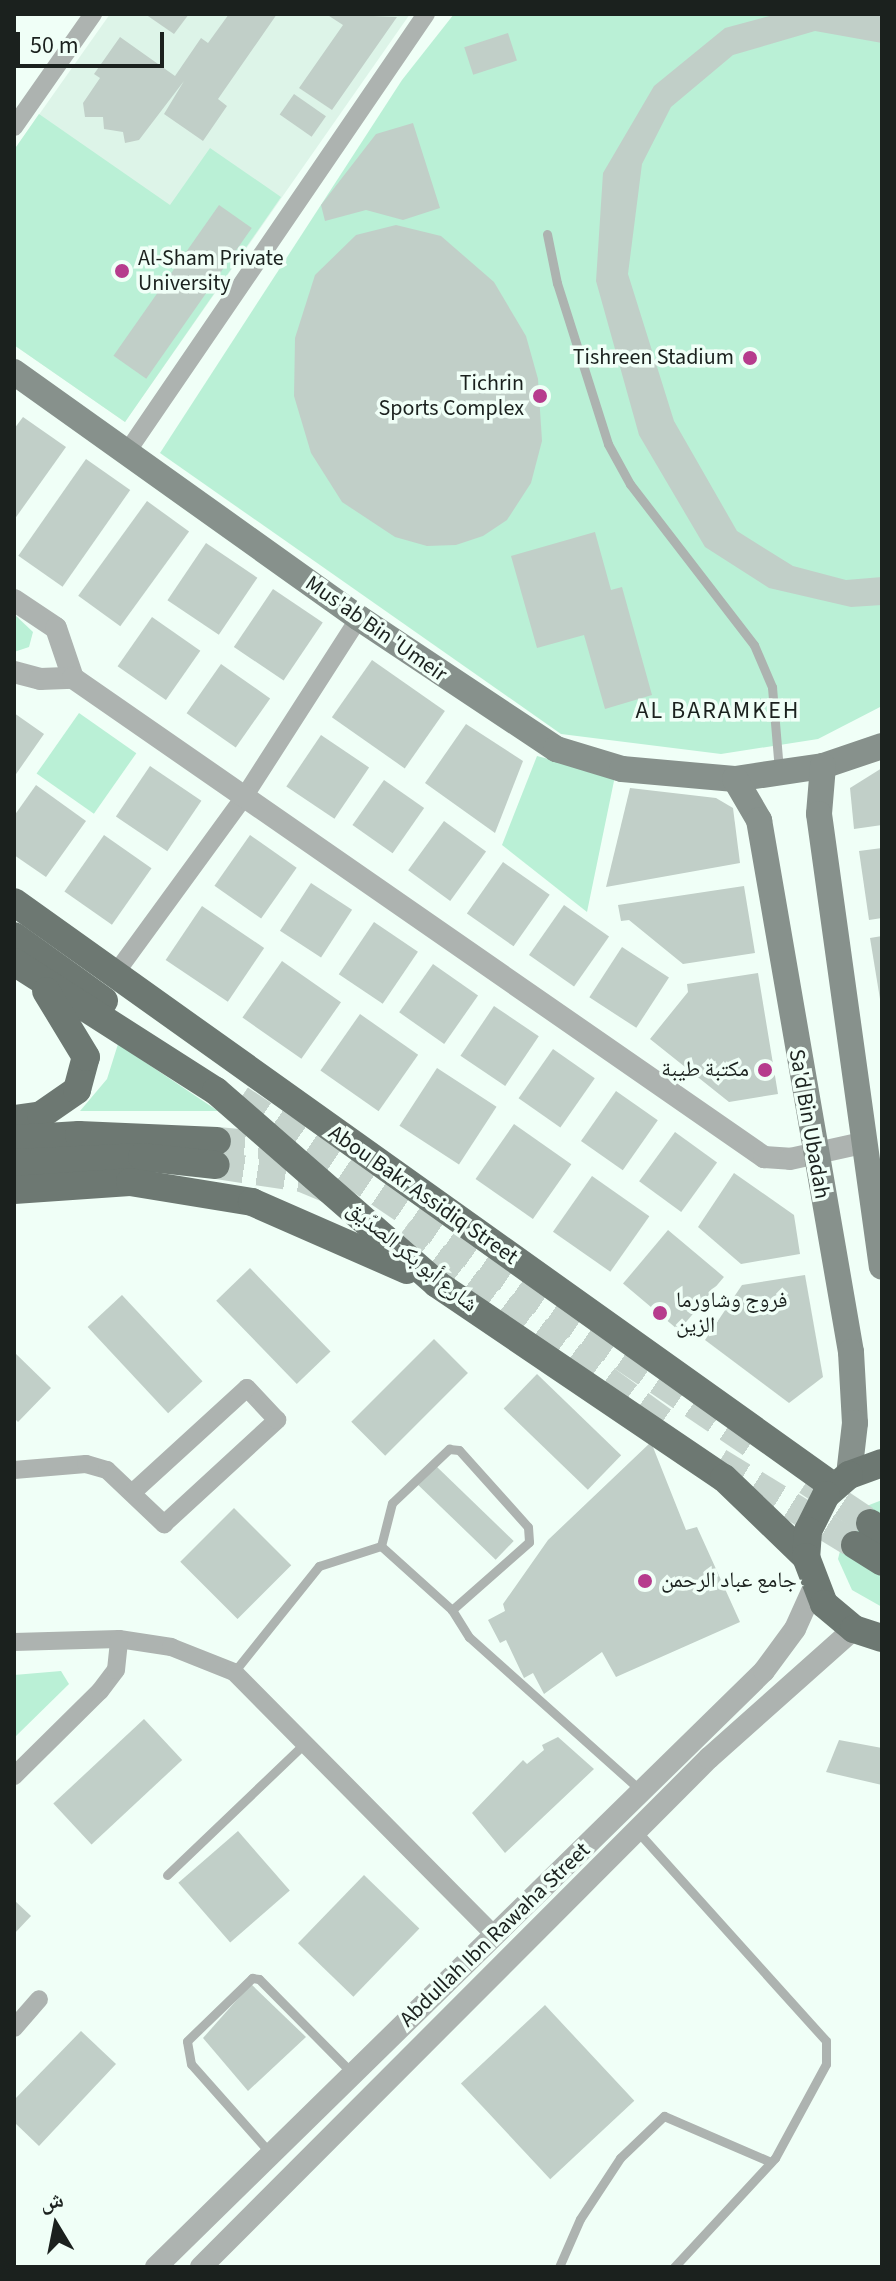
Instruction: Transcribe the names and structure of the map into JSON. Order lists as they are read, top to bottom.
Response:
{
  "streets": {
    "main road": [
      "Mus'ab Bin 'Umeir",
      "Sa'd Bin Ubadah",
      "Abou Bakr Assidiq Street",
      "شارع أبو بكر الصدّيق"
    ],
    "street": ["Abdullah Ibn Rawaha Street"]
  },
  "crossings": [
    ["Mus'ab Bin 'Umeir", "Sa'd Bin Ubadah"],
    ["Sa'd Bin Ubadah", "Abou Bakr Assidiq Street"]
  ],
  "districts": ["AL BARAMKEH"],
  "places": [
    "Al-Sham Private University",
    "Tishreen Stadium",
    "Tichrin Sports Complex",
    "مكتبة طيبة",
    "فروج وشاورما الزين",
    "جامع عباد الرحمن"
  ],
  "scale_bar": "50 m",
  "north": "top"
}
